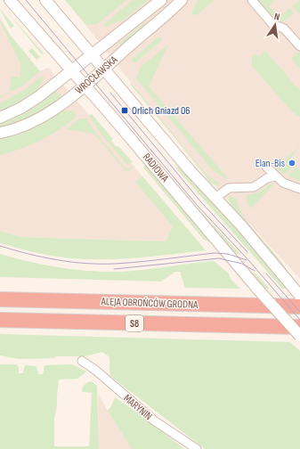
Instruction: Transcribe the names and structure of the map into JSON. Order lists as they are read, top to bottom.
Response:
{
  "streets": {
    "highway": ["ALEJA OBROŃCÓW GRODNA", "S8"],
    "street": ["WROCŁAWSKA", "RADIOWA", "MARYNIN"]
  },
  "crossings": [
    ["WROCŁAWSKA", "RADIOWA"]
  ],
  "places": {
    "transit": ["Orlich Gniazd 06"],
    "other": ["Elan-Bis"]
  },
  "north": "top"
}
